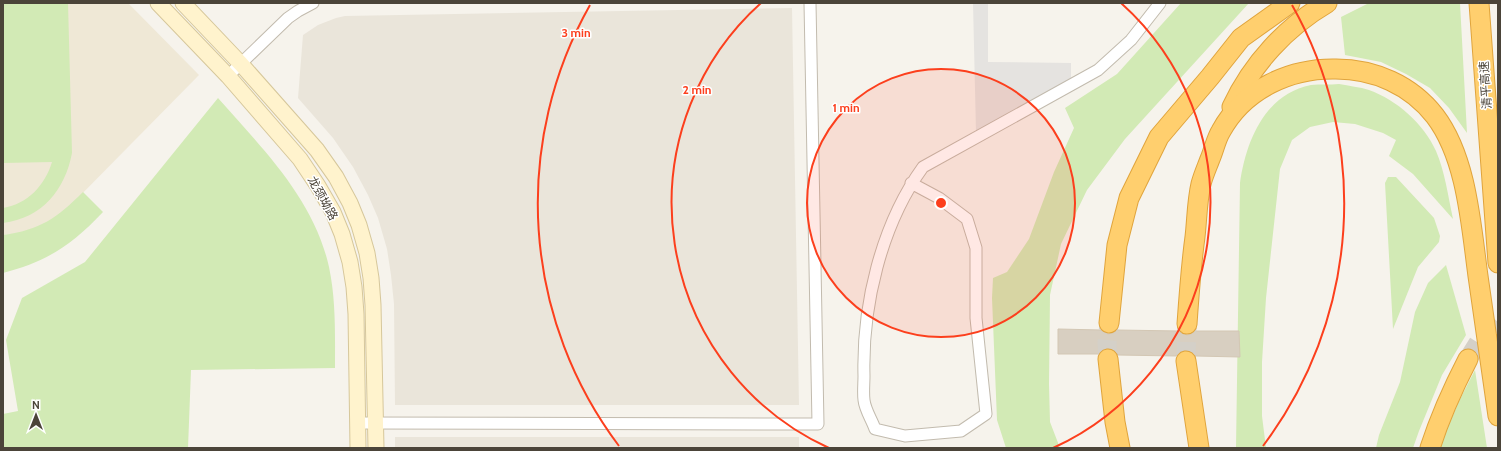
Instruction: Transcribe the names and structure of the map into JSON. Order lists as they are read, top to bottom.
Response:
{
  "streets": {
    "highway": ["清平高速"],
    "main road": ["龙颈坳路"]
  },
  "north": "top",
  "rings": ["3 min", "2 min", "1 min"]
}
